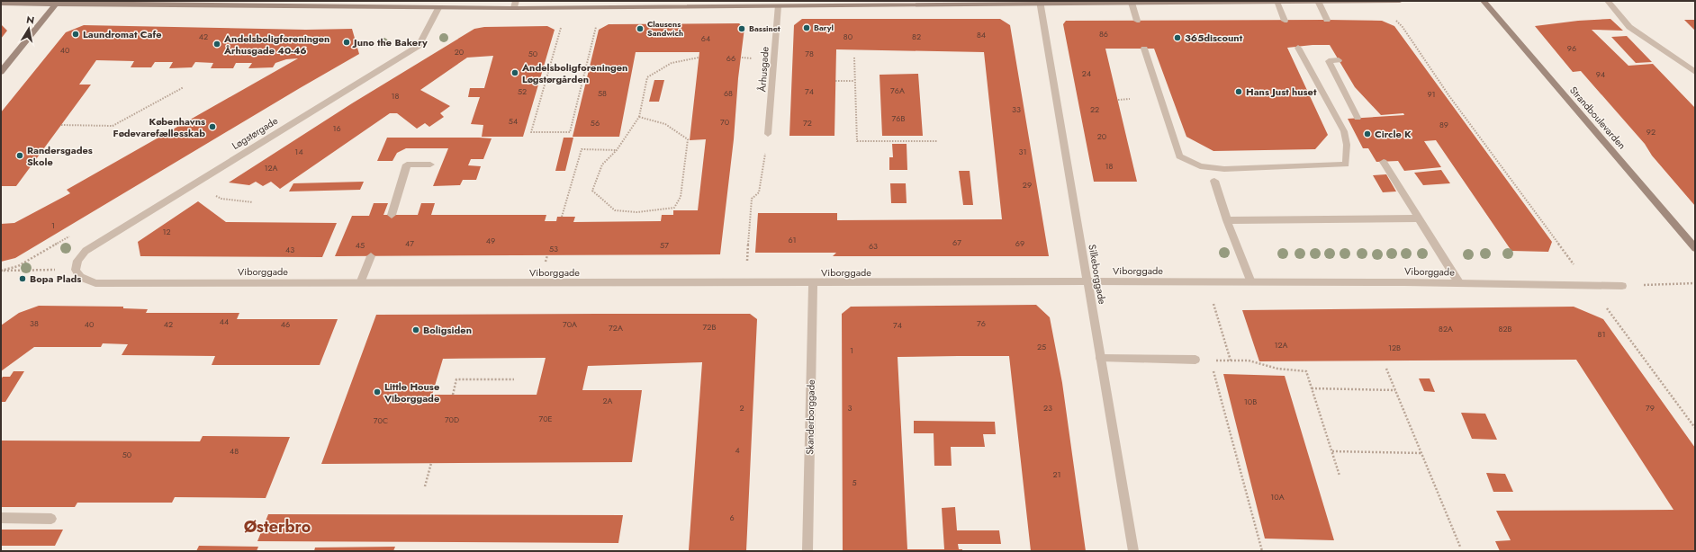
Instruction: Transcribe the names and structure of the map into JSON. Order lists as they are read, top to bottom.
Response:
{
  "streets": {
    "street": [
      "Århusgade",
      "Strandboulevarden",
      "Løgstørgade",
      "Viborggade",
      "Silkeborggade",
      "Skanderborggade"
    ]
  },
  "crossings": [
    ["Løgstørgade", "Viborggade"],
    ["Viborggade", "Silkeborggade"],
    ["Viborggade", "Skanderborggade"]
  ],
  "districts": ["Østerbro"],
  "places": [
    "Baryl",
    "Clausens Sandwich",
    "Bassinet",
    "Laundromat Cafe",
    "365discount",
    "Juno the Bakery",
    "Andelsboligforeningen Århusgade 40-46",
    "Andelsboligforeningen Løgstørgården",
    "Hans Just huset",
    "Københavns Fødevarefællesskab",
    "Circle K",
    "Randersgades Skole",
    "Bopa Plads",
    "Boligsiden",
    "Little House Viborggade"
  ],
  "house_numbers": [
    "86",
    "84",
    "42",
    "80",
    "82",
    "64",
    "96",
    "40",
    "20",
    "50",
    "78",
    "66",
    "24",
    "94",
    "76A",
    "52",
    "74",
    "58",
    "68",
    "91",
    "18",
    "33",
    "22",
    "76B",
    "54",
    "70",
    "56",
    "72",
    "89",
    "16",
    "92",
    "20",
    "14",
    "31",
    "18",
    "12A",
    "29",
    "1",
    "12",
    "61",
    "49",
    "67",
    "47",
    "69",
    "45",
    "57",
    "63",
    "53",
    "43",
    "44",
    "38",
    "76",
    "40",
    "42",
    "46",
    "70A",
    "74",
    "72B",
    "72A",
    "82A",
    "82B",
    "81",
    "12A",
    "25",
    "12B",
    "1",
    "2A",
    "10B",
    "2",
    "3",
    "23",
    "79",
    "70E",
    "70D",
    "70C",
    "4",
    "48",
    "50",
    "21",
    "5",
    "10A",
    "6"
  ],
  "north": "top"
}
